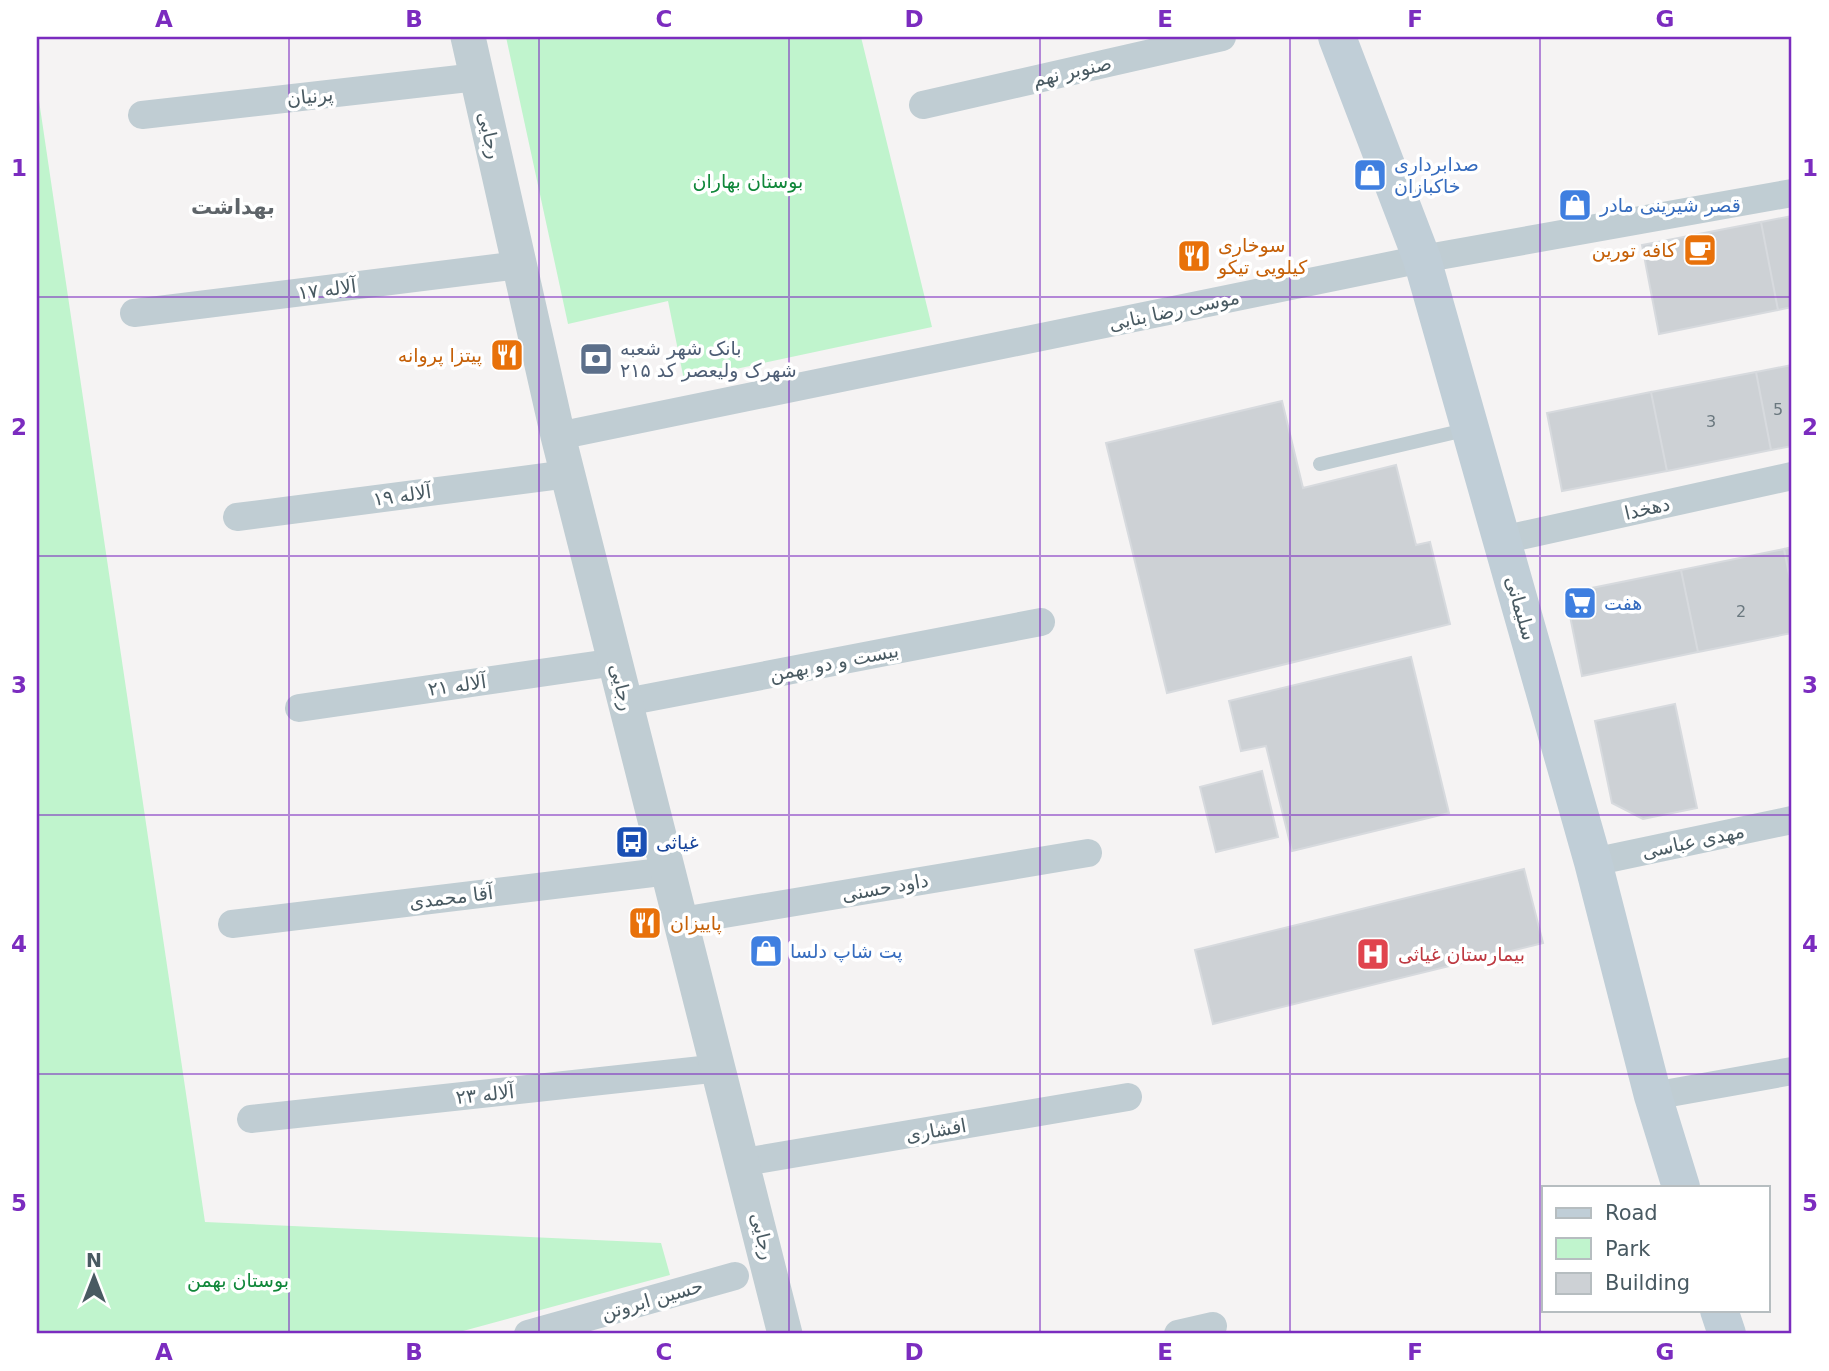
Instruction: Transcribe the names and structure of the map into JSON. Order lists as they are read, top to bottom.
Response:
{
  "streets": {
    "main road": ["سلیمانی"],
    "street": [
      "صنوبر نهم",
      "پرنیان",
      "رجایی",
      "آلاله ۱۷",
      "موسی رضا بنایی",
      "آلاله ۱۹",
      "دهخدا",
      "بیست و دو بهمن",
      "آلاله ۲۱",
      "مهدی عباسی",
      "داود حسنی",
      "آقا محمدی",
      "آلاله ۲۳",
      "افشاری",
      "حسین ابروتن"
    ]
  },
  "crossings": [
    ["پرنیان", "رجایی"],
    ["رجایی", "آلاله ۱۷"],
    ["رجایی", "موسی رضا بنایی"],
    ["رجایی", "آلاله ۱۹"],
    ["رجایی", "بیست و دو بهمن"],
    ["رجایی", "آلاله ۲۱"],
    ["رجایی", "داود حسنی"],
    ["رجایی", "آقا محمدی"],
    ["رجایی", "آلاله ۲۳"],
    ["رجایی", "افشاری"],
    ["موسی رضا بنایی", "سلیمانی"],
    ["دهخدا", "سلیمانی"],
    ["سلیمانی", "مهدی عباسی"]
  ],
  "districts": ["بهداشت"],
  "parks": ["بوستان بهاران", "بوستان بهمن"],
  "places": {
    "shop": ["صدابرداری خاکبازان", "قصر شیرینی مادر", "پت شاپ دلسا"],
    "cafe": ["کافه تورین"],
    "restaurant": ["سوخاری کیلویی تیکو", "پیتزا پروانه", "پاییزان"],
    "bank": ["بانک شهر شعبه شهرک ولیعصر کد ۲۱۵"],
    "supermarket": ["هفت"],
    "bus stop": ["غیاثی"],
    "hospital": ["بیمارستان غیاثی"]
  },
  "house_numbers": ["5", "3", "2"],
  "legend": ["Road", "Park", "Building"],
  "north": "top",
  "grid": {
    "columns": [
      "A",
      "B",
      "C",
      "D",
      "E",
      "F",
      "G"
    ],
    "rows": [
      "1",
      "2",
      "3",
      "4",
      "5"
    ]
  }
}
